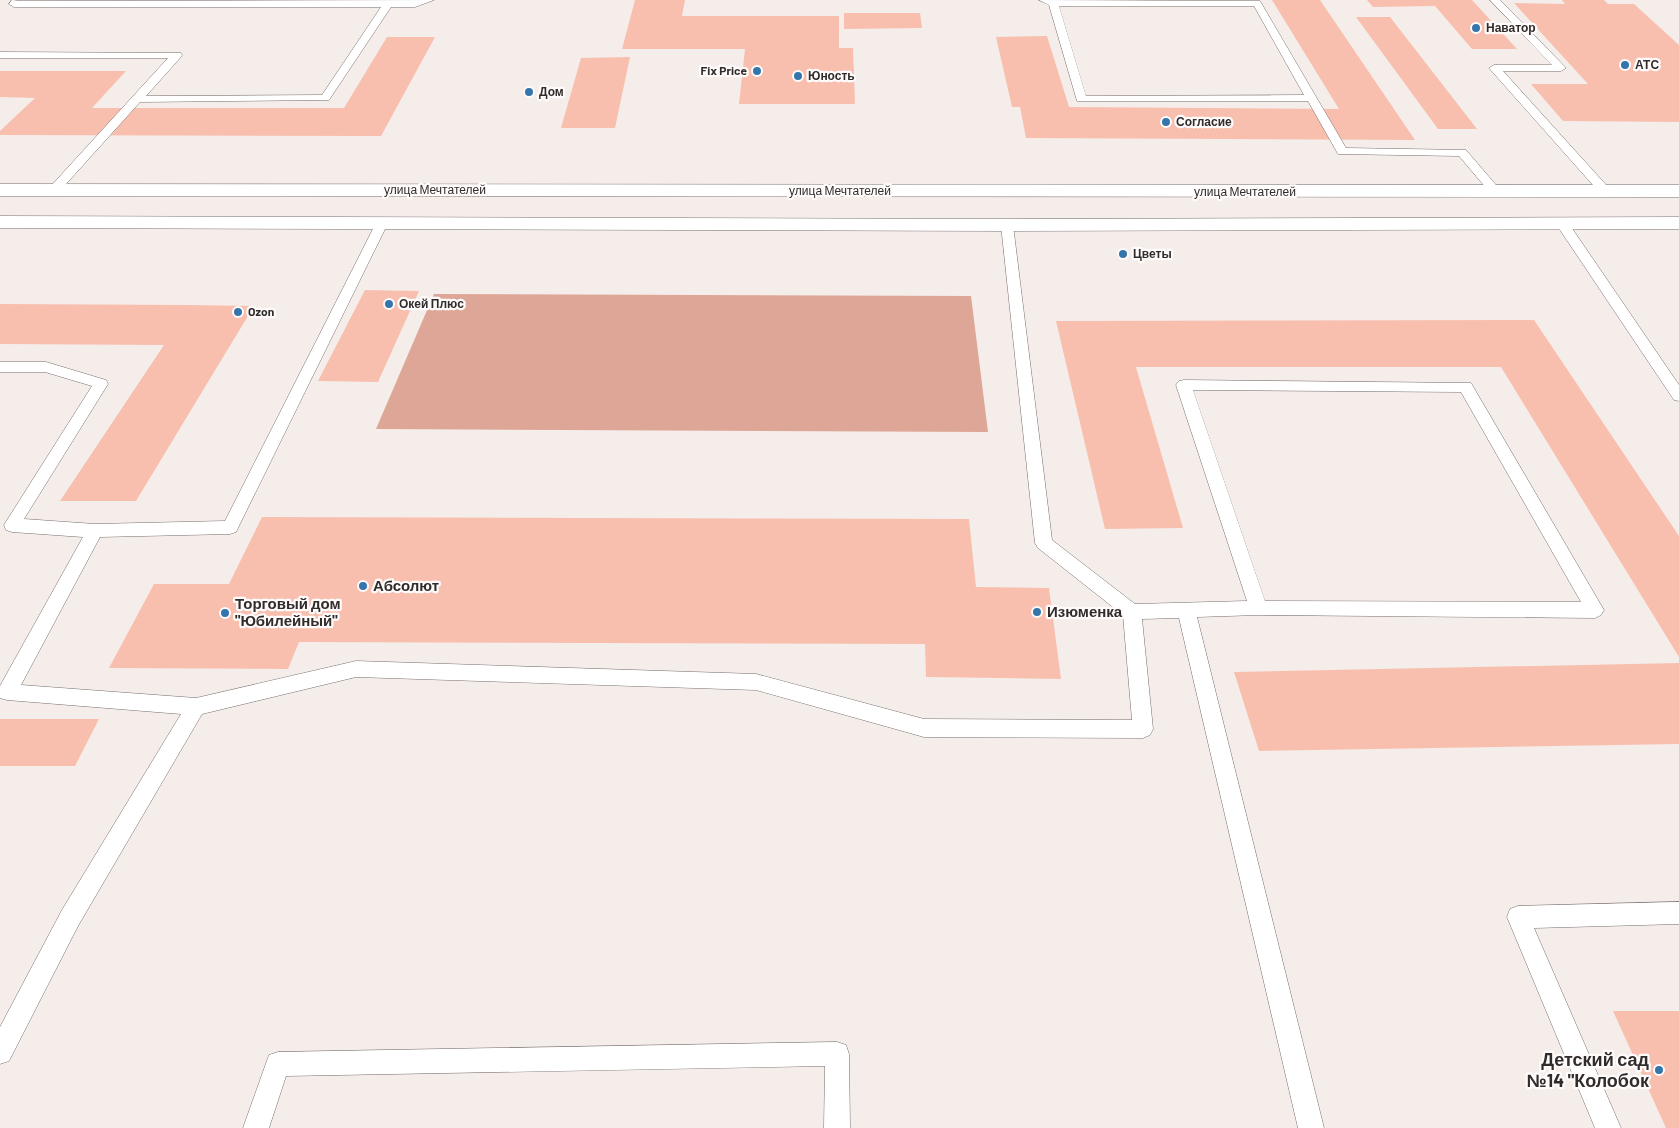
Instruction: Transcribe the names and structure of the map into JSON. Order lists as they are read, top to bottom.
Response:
{
  "streets": {
    "street": ["улица Мечтателей"]
  },
  "places": [
    "Наватор",
    "АТС",
    "Fix Price",
    "Юность",
    "Дом",
    "Согласие",
    "Цветы",
    "Окей Плюс",
    "Ozon",
    "Абсолют",
    "Изюменка",
    "Торговый дом \"Юбилейный\"",
    "Детский сад №14 \"Колобок"
  ]
}
